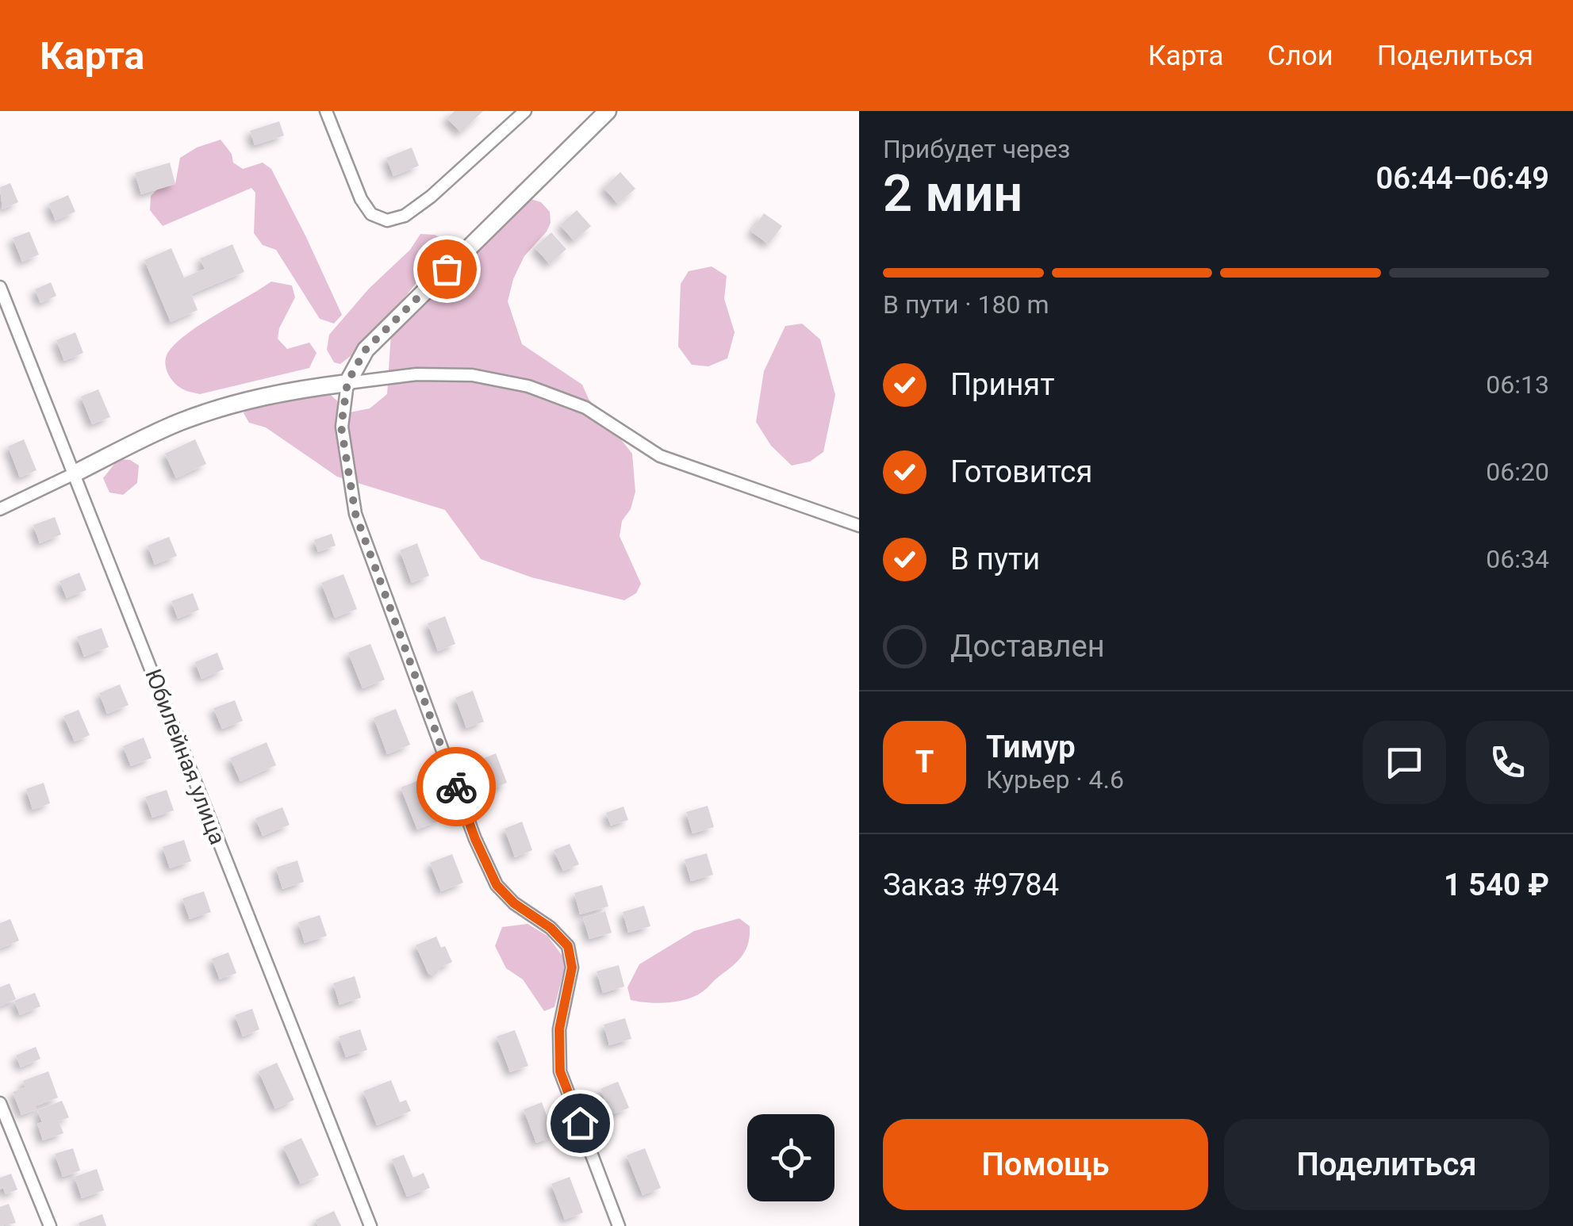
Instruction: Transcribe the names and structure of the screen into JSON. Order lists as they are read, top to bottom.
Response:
{
  "streets": {
    "street": ["Юбилейная улица"]
  },
  "page": {
    "header": "Карта",
    "nav": ["Карта", "Слои", "Поделиться"],
    "heading": ["2 мин", "Прибудет через", "06:44–06:49"],
    "panel": [
      "Тимур",
      "Курьер · 4.6",
      "Заказ #9784",
      "1 540 ₽"
    ],
    "bar": "В пути · 180 m",
    "list": [
      ["Принят", "06:13"],
      ["Готовится", "06:20"],
      ["В пути", "06:34"],
      "Доставлен"
    ],
    "round": "Т",
    "buttons": ["Помощь", "Поделиться"]
  }
}
